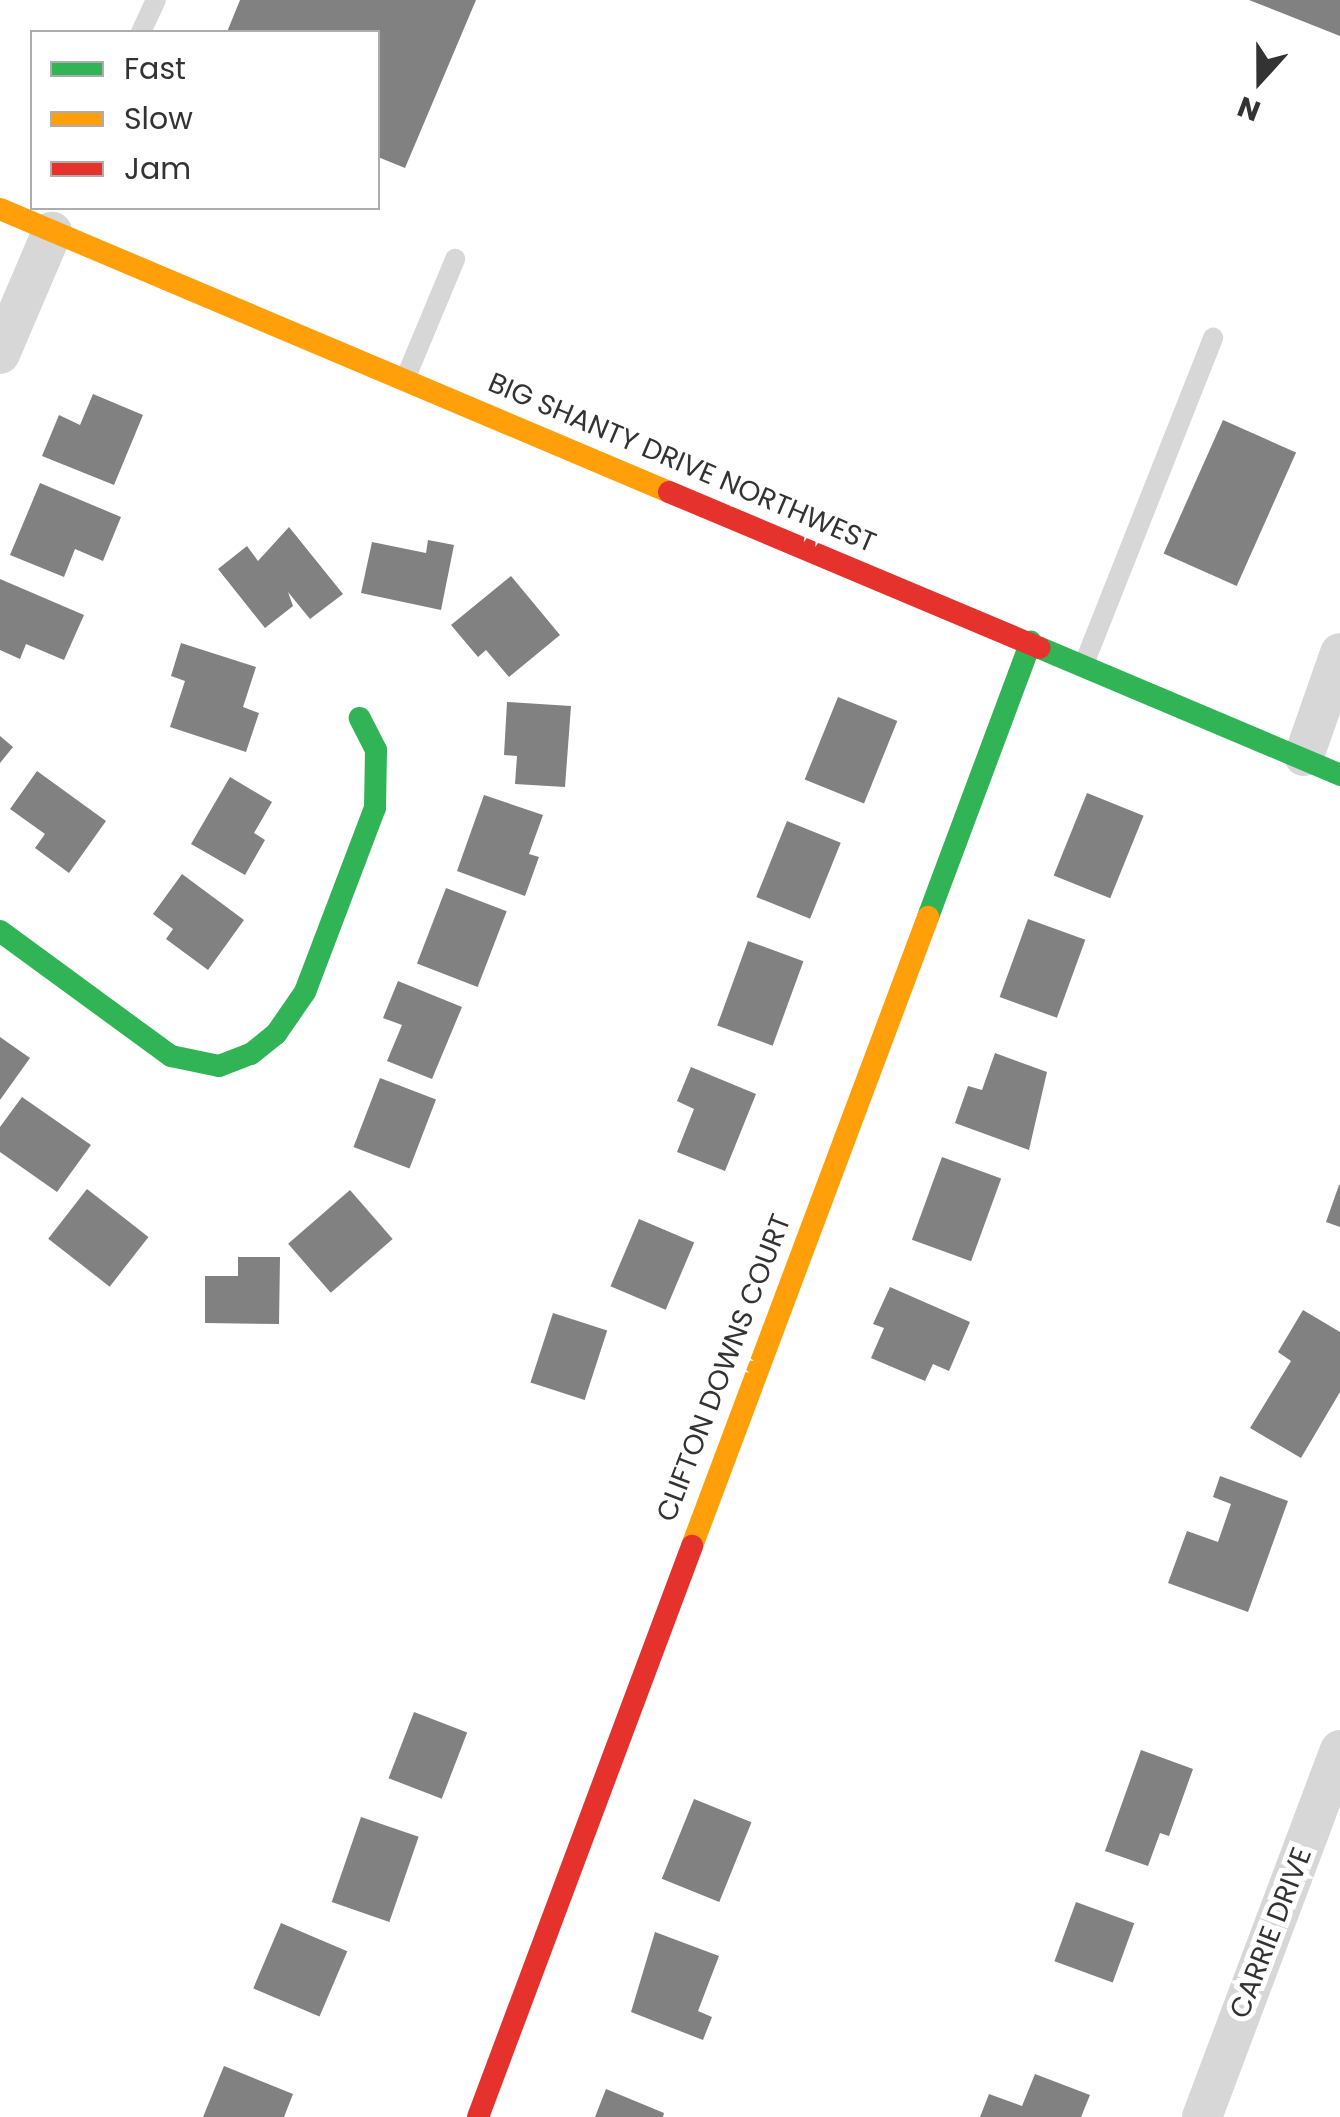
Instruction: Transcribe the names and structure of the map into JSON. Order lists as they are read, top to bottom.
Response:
{
  "streets": {
    "street": ["BIG SHANTY DRIVE NORTHWEST", "CLIFTON DOWNS COURT", "CARRIE DRIVE"]
  },
  "crossings": [
    ["BIG SHANTY DRIVE NORTHWEST", "CLIFTON DOWNS COURT"]
  ],
  "legend": ["Fast", "Slow", "Jam"],
  "north": "bottom"
}
